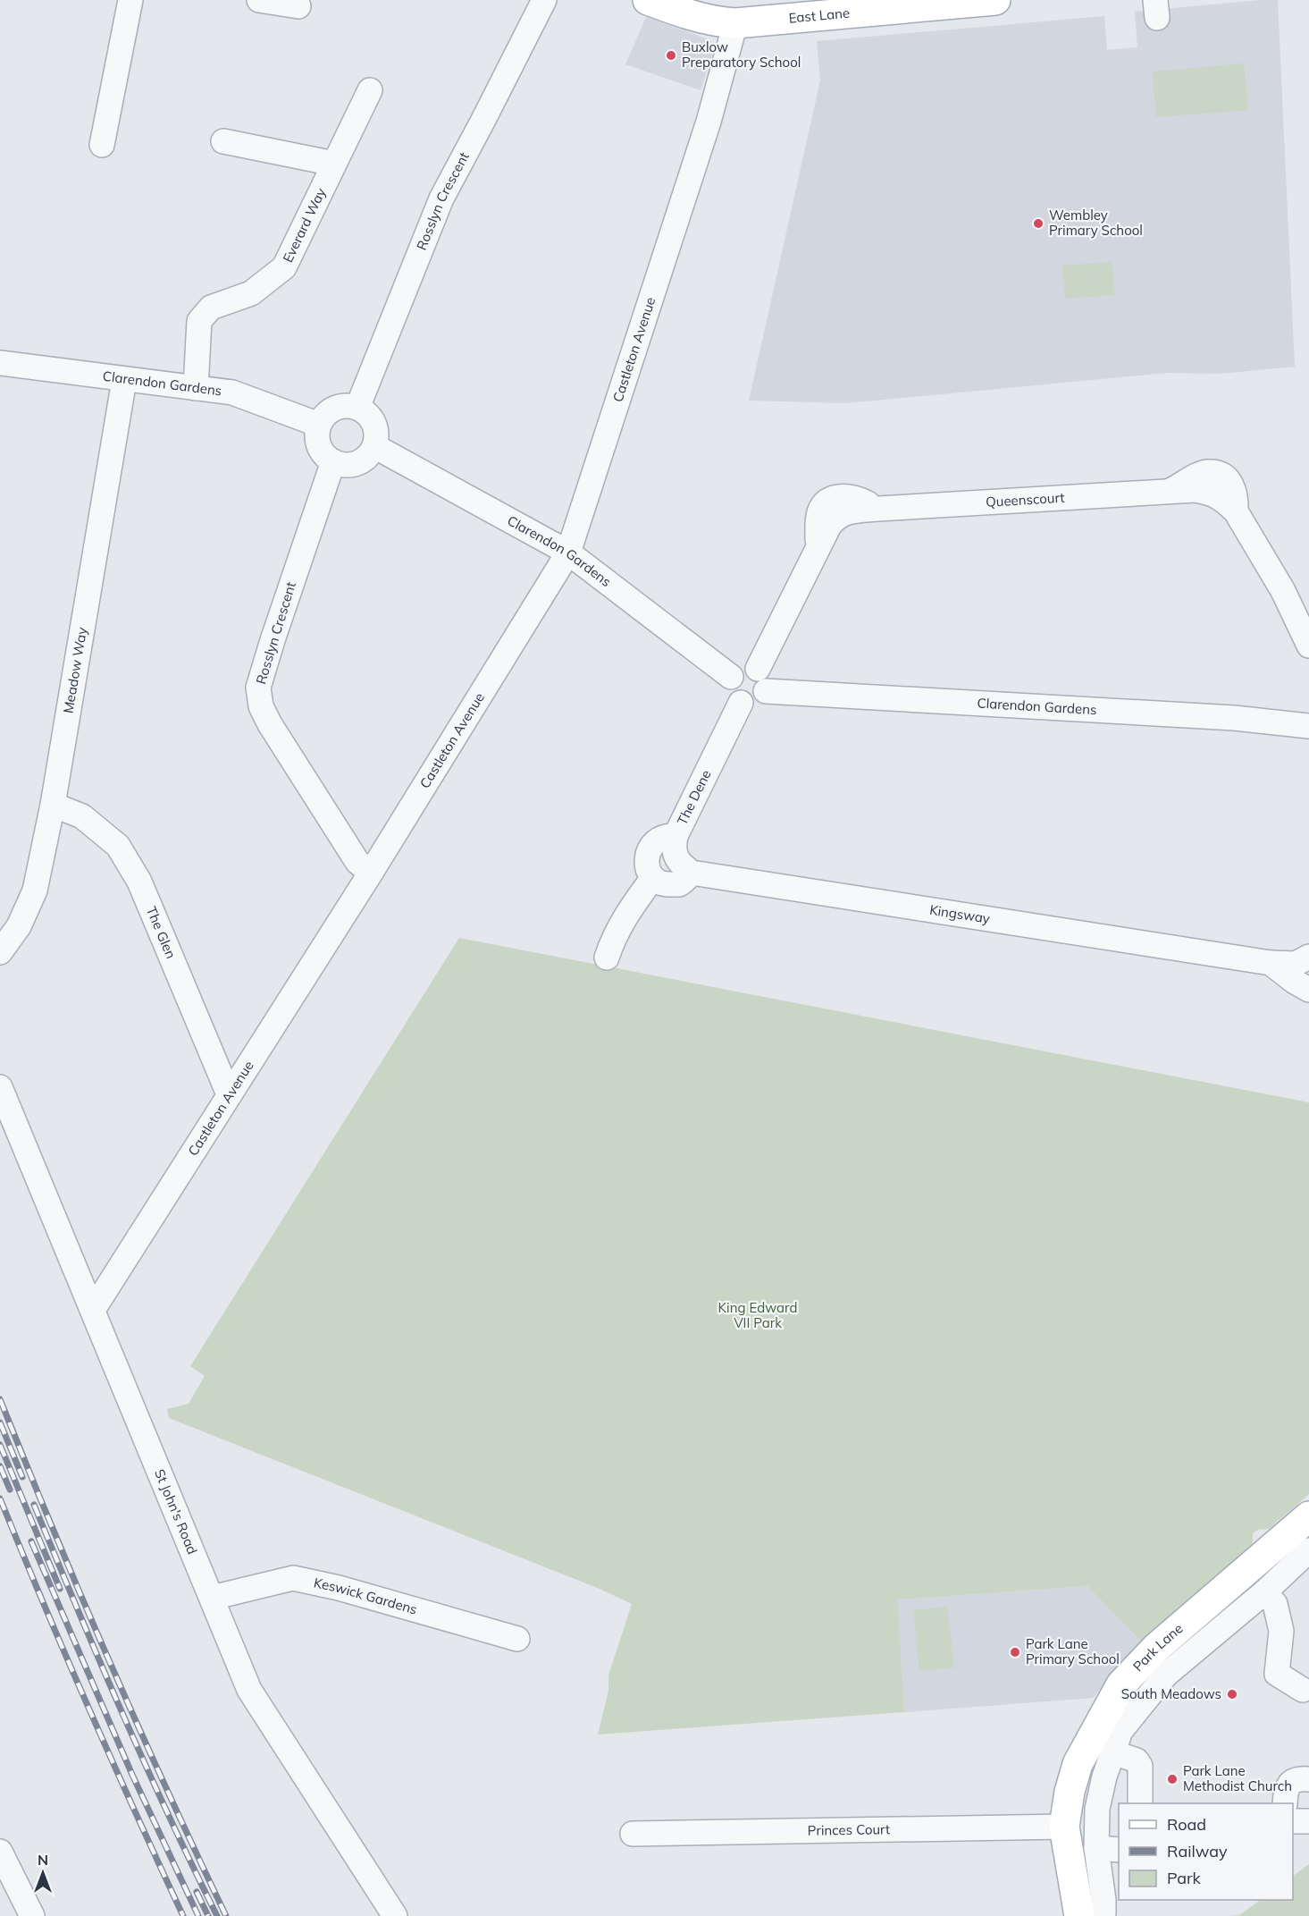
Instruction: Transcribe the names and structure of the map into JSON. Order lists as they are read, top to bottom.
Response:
{
  "streets": {
    "main road": ["East Lane", "Park Lane"],
    "street": [
      "Rosslyn Crescent",
      "Everard Way",
      "Castleton Avenue",
      "Clarendon Gardens",
      "Queenscourt",
      "Meadow Way",
      "The Dene",
      "Kingsway",
      "The Glen",
      "St John's Road",
      "Keswick Gardens",
      "Princes Court"
    ]
  },
  "crossings": [
    ["East Lane", "Castleton Avenue"],
    ["Rosslyn Crescent", "Castleton Avenue"],
    ["Rosslyn Crescent", "Clarendon Gardens"],
    ["Everard Way", "Clarendon Gardens"],
    ["Castleton Avenue", "Clarendon Gardens"],
    ["Castleton Avenue", "The Glen"],
    ["Castleton Avenue", "St John's Road"],
    ["Clarendon Gardens", "Queenscourt"],
    ["Clarendon Gardens", "Meadow Way"],
    ["Clarendon Gardens", "The Dene"],
    ["Queenscourt", "The Dene"],
    ["Meadow Way", "The Glen"],
    ["St John's Road", "Keswick Gardens"],
    ["Park Lane", "Princes Court"]
  ],
  "parks": ["King Edward VII Park"],
  "places": [
    "Buxlow Preparatory School",
    "Wembley Primary School",
    "Park Lane Primary School",
    "South Meadows",
    "Park Lane Methodist Church"
  ],
  "legend": ["Road", "Railway", "Park"],
  "north": "top"
}
